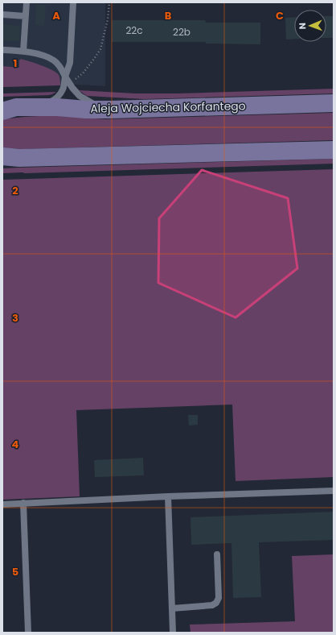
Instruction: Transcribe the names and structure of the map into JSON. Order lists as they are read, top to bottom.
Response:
{
  "streets": {
    "main road": ["Aleja Wojciecha Korfantego"]
  },
  "house_numbers": ["22c", "22b"],
  "north": "left",
  "grid": {
    "columns": ["A", "B", "C"],
    "rows": [
      "1",
      "2",
      "3",
      "4",
      "5"
    ]
  }
}
